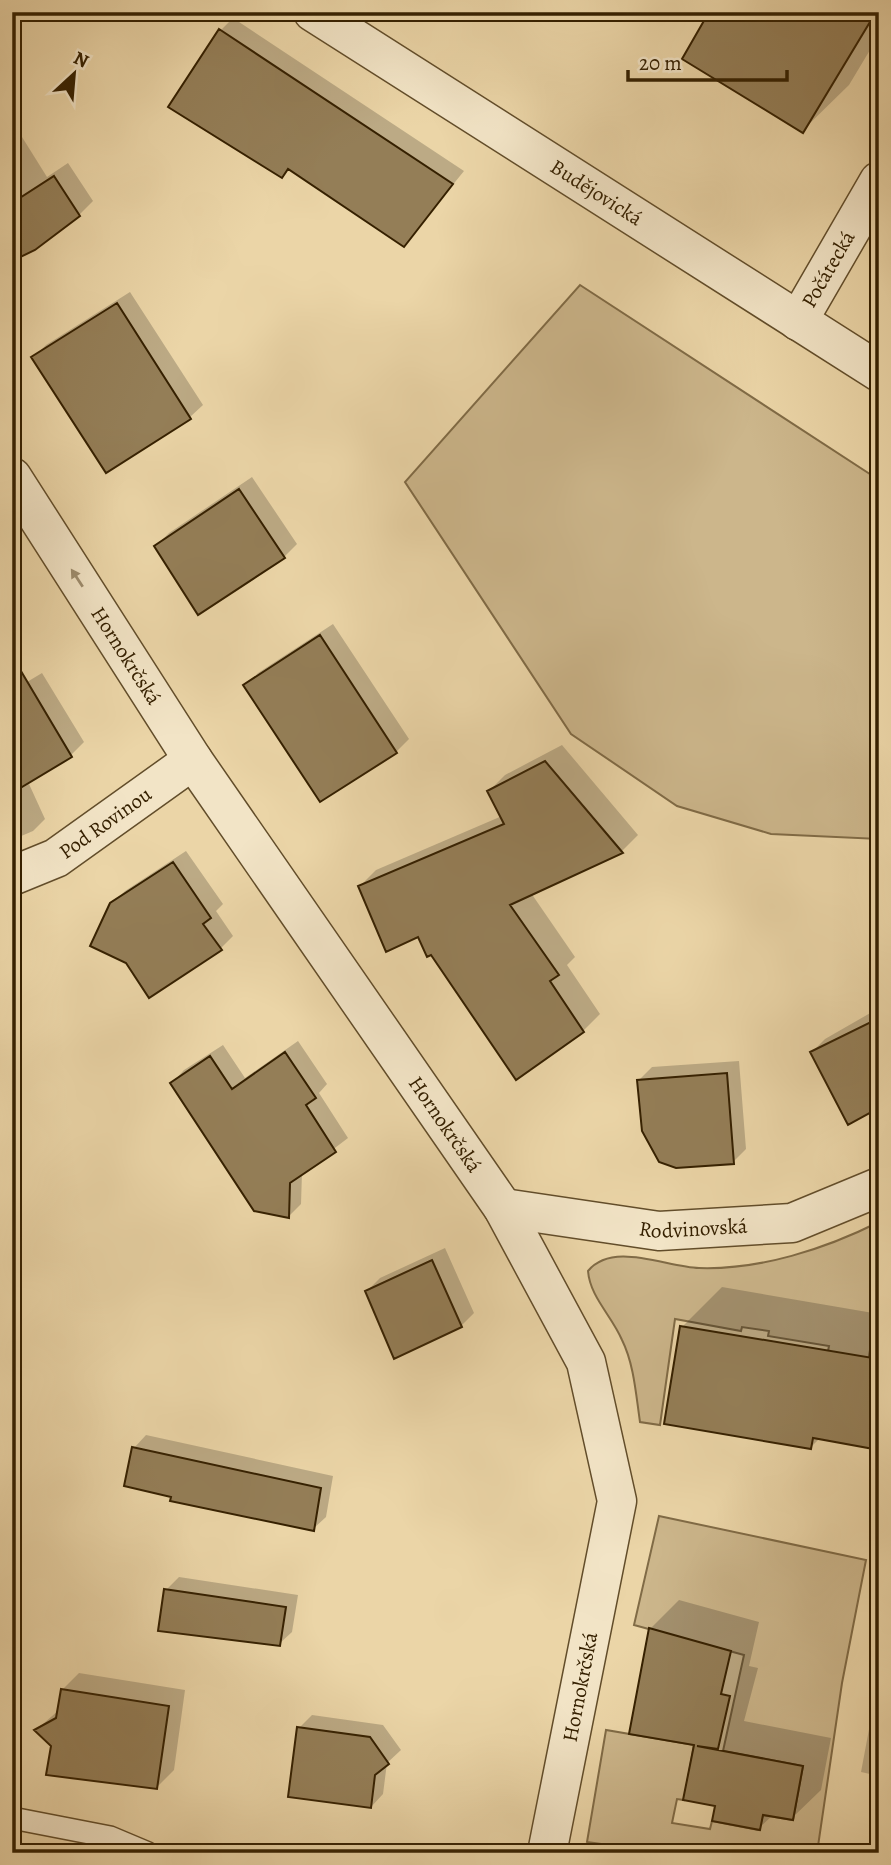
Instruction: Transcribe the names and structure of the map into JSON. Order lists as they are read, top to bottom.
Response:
{
  "streets": {
    "street": [
      "Budějovická",
      "Počátecká",
      "Hornokrčská",
      "Pod Rovinou",
      "Rodvinovská"
    ]
  },
  "crossings": [
    ["Budějovická", "Počátecká"],
    ["Hornokrčská", "Pod Rovinou"],
    ["Hornokrčská", "Rodvinovská"]
  ],
  "scale_bar": "20 m",
  "north": "top right"
}
